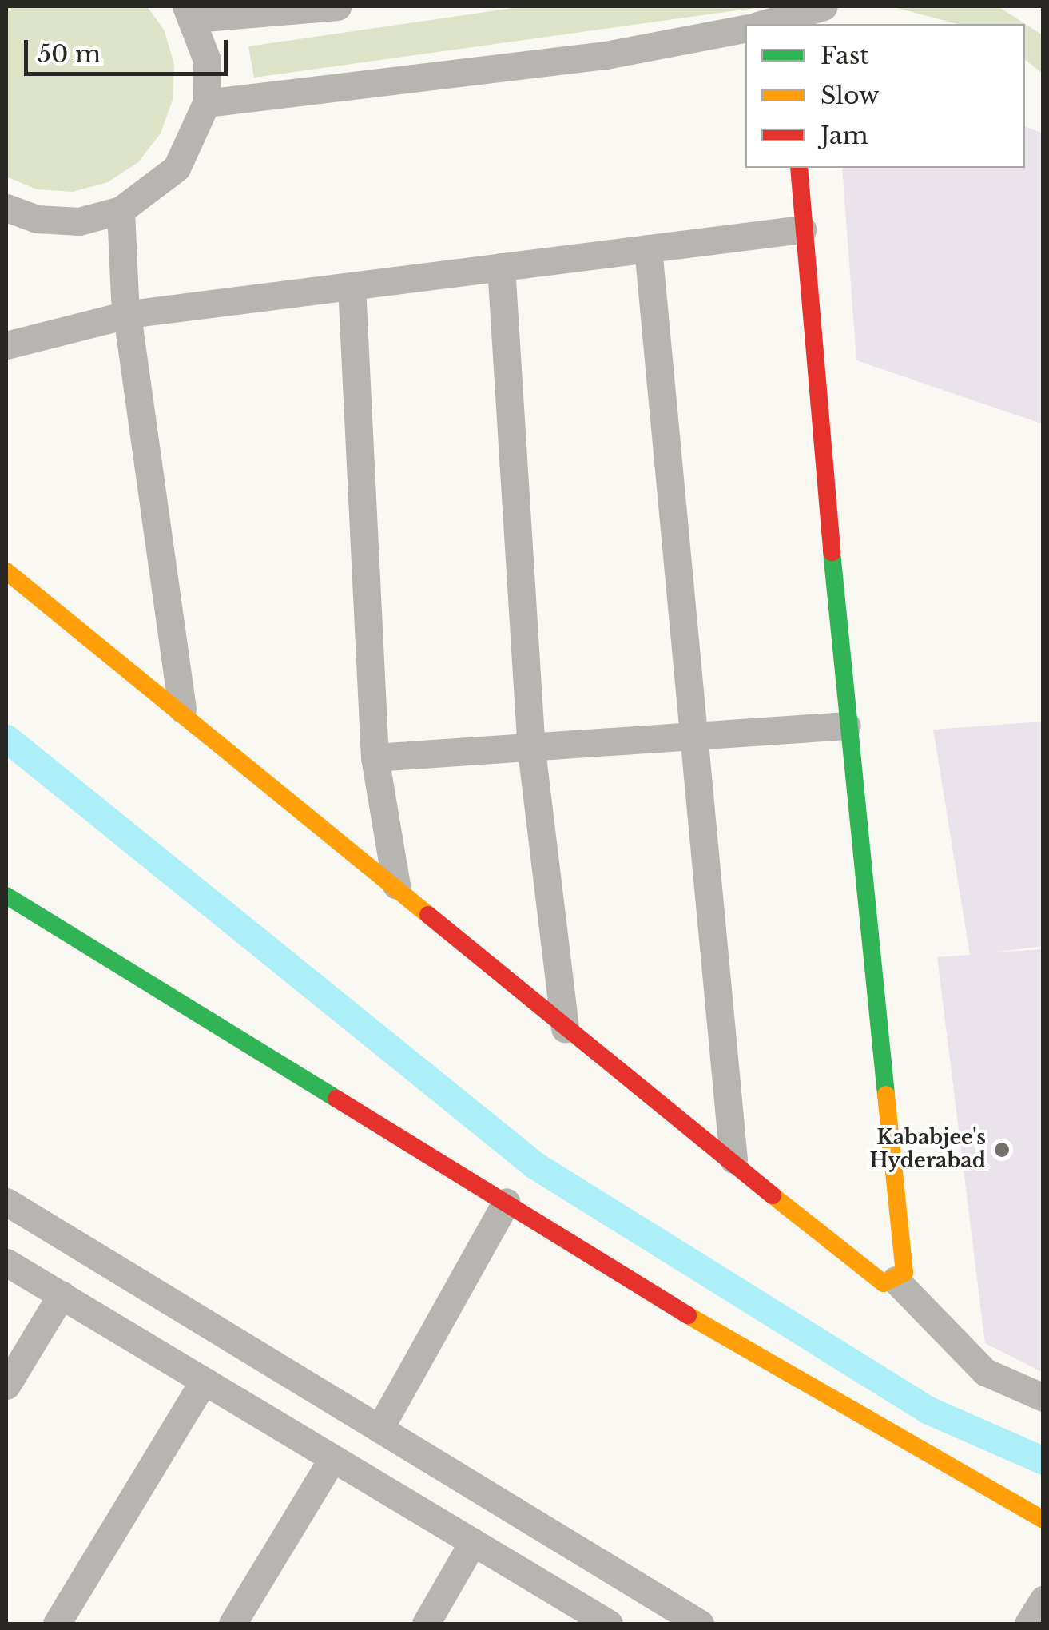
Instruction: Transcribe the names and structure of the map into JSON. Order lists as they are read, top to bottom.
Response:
{
  "places": ["Kababjee's Hyderabad"],
  "legend": ["Fast", "Slow", "Jam"],
  "scale_bar": "50 m"
}
